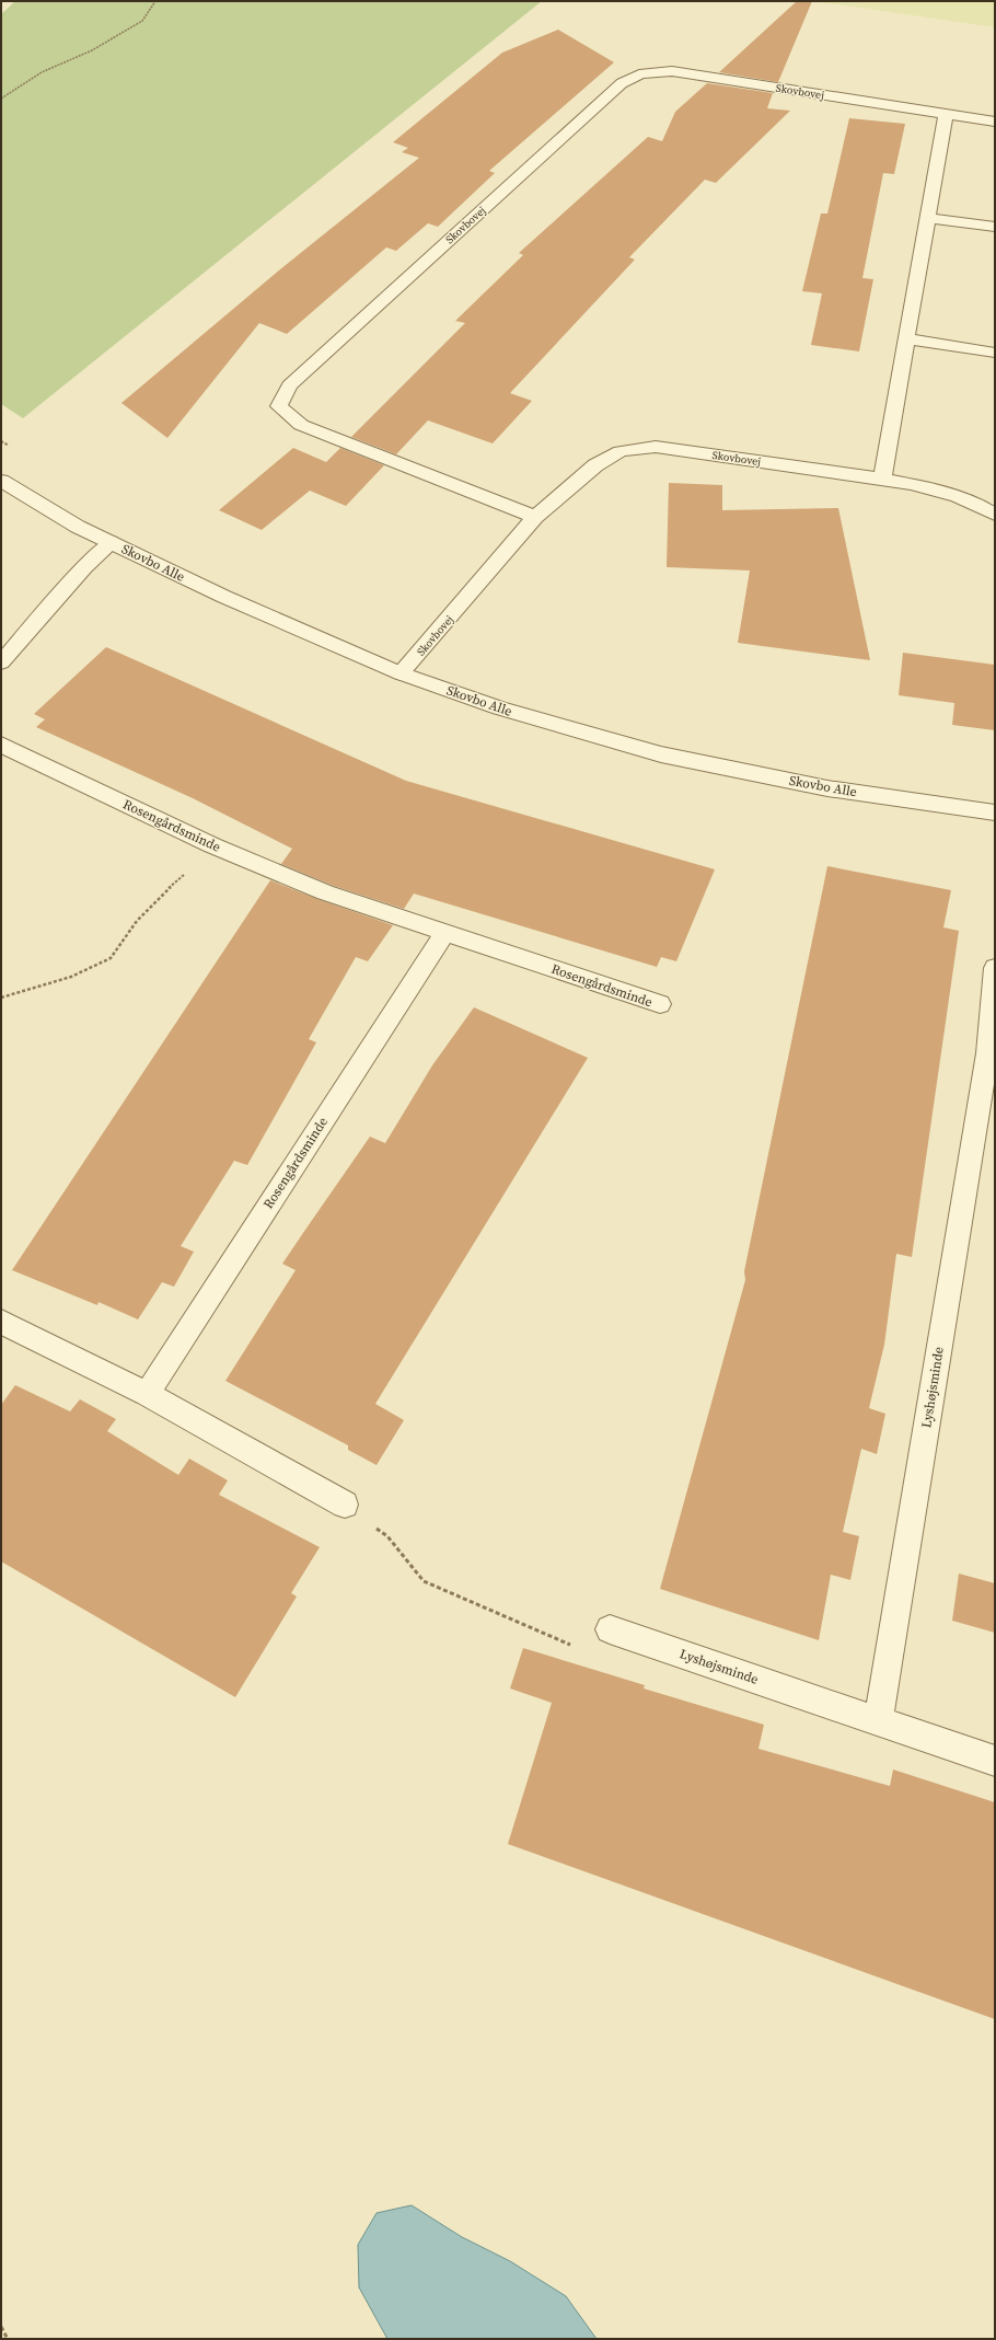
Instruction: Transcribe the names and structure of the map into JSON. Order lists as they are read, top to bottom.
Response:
{
  "streets": {
    "street": [
      "Skovbovej",
      "Skovbo Alle",
      "Rosengårdsminde",
      "Lyshøjsminde"
    ]
  },
  "crossings": [
    ["Skovbovej", "Skovbo Alle"]
  ]
}
